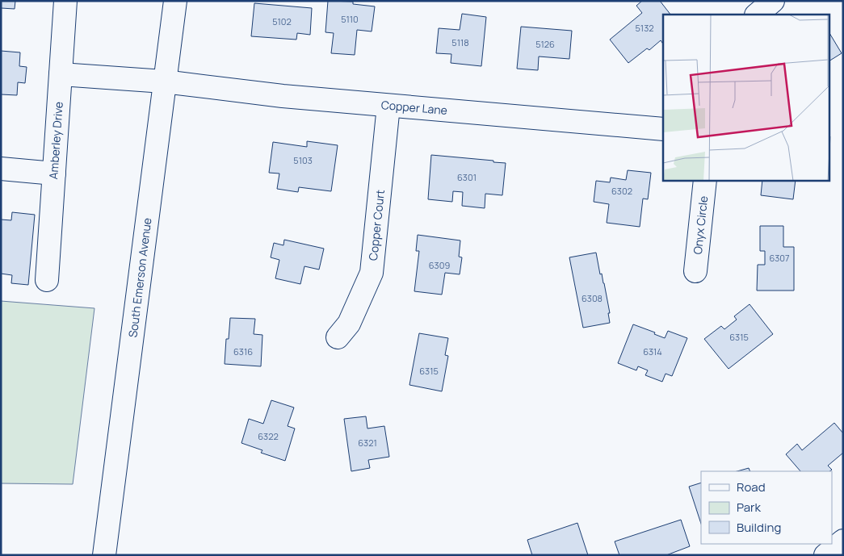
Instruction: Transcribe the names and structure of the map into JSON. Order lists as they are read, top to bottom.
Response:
{
  "streets": {
    "street": [
      "Copper Lane",
      "Amberley Drive",
      "Copper Court",
      "Onyx Circle",
      "South Emerson Avenue"
    ]
  },
  "crossings": [
    ["Copper Lane", "Amberley Drive"],
    ["Copper Lane", "Copper Court"],
    ["Copper Lane", "South Emerson Avenue"]
  ],
  "house_numbers": [
    "5110",
    "5102",
    "5132",
    "5118",
    "5126",
    "5103",
    "6301",
    "6302",
    "6307",
    "6309",
    "6308",
    "6315",
    "6316",
    "6314",
    "6315",
    "6322",
    "6321"
  ],
  "legend": ["Road", "Park", "Building"]
}
